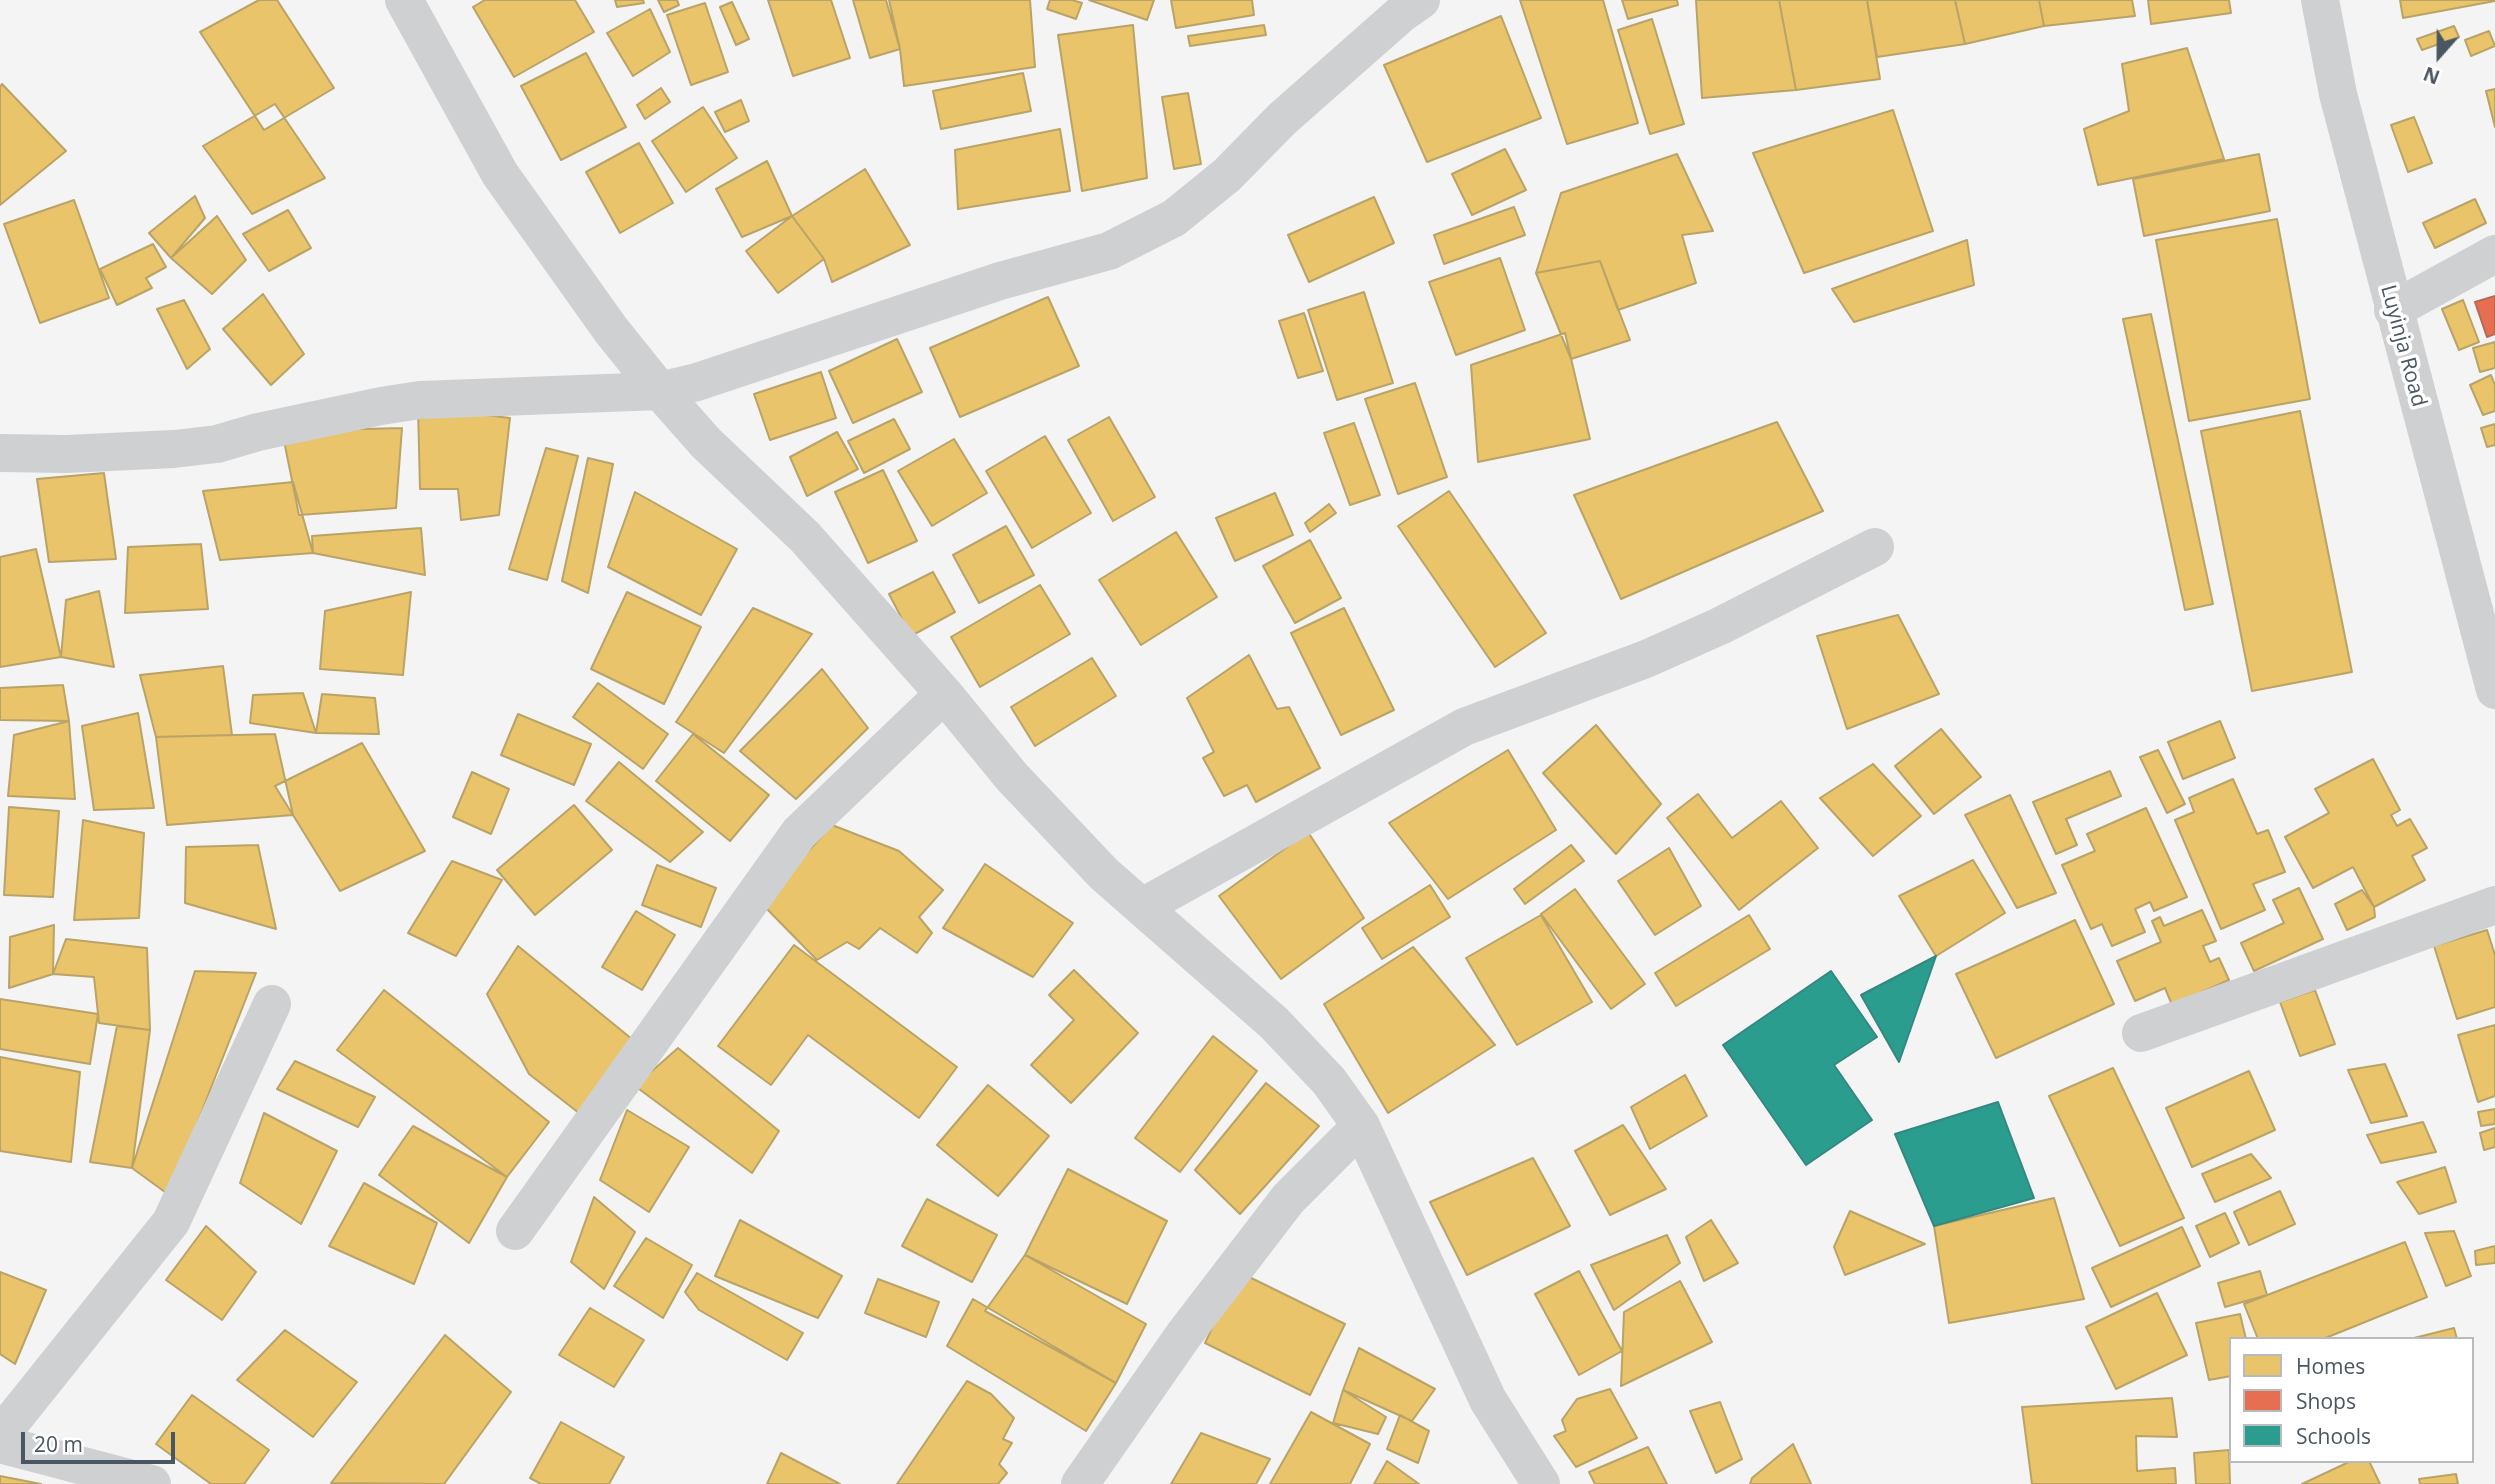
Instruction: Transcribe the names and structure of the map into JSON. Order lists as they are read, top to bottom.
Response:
{
  "streets": {
    "street": ["Luyinja Road"]
  },
  "legend": ["Homes", "Shops", "Schools"],
  "scale_bar": "20 m",
  "north": "bottom"
}
